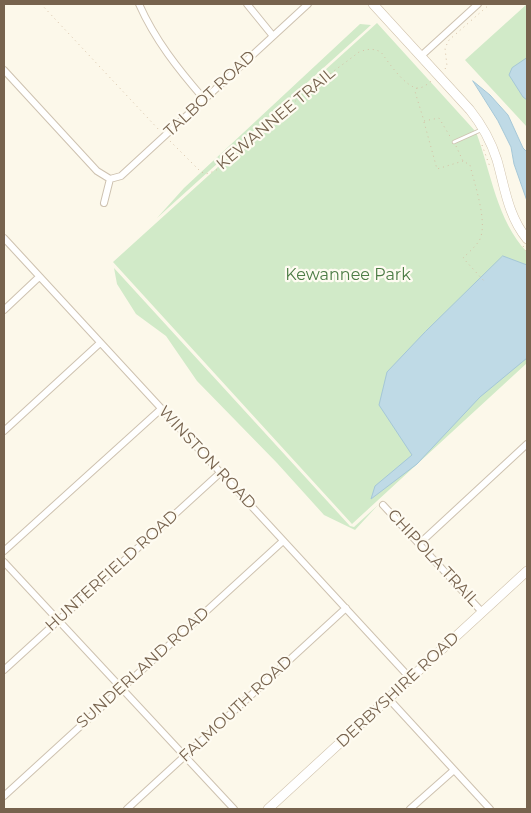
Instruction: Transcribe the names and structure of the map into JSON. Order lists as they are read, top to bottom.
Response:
{
  "streets": {
    "street": [
      "TALBOT ROAD",
      "WINSTON ROAD",
      "CHIPOLA TRAIL",
      "HUNTERFIELD ROAD",
      "SUNDERLAND ROAD",
      "DERBYSHIRE ROAD",
      "FALMOUTH ROAD"
    ],
    "path": ["KEWANNEE TRAIL"]
  },
  "crossings": [
    ["TALBOT ROAD", "KEWANNEE TRAIL"],
    ["WINSTON ROAD", "HUNTERFIELD ROAD"],
    ["WINSTON ROAD", "SUNDERLAND ROAD"],
    ["WINSTON ROAD", "DERBYSHIRE ROAD"],
    ["WINSTON ROAD", "FALMOUTH ROAD"],
    ["CHIPOLA TRAIL", "DERBYSHIRE ROAD"]
  ],
  "parks": ["Kewannee Park"]
}
